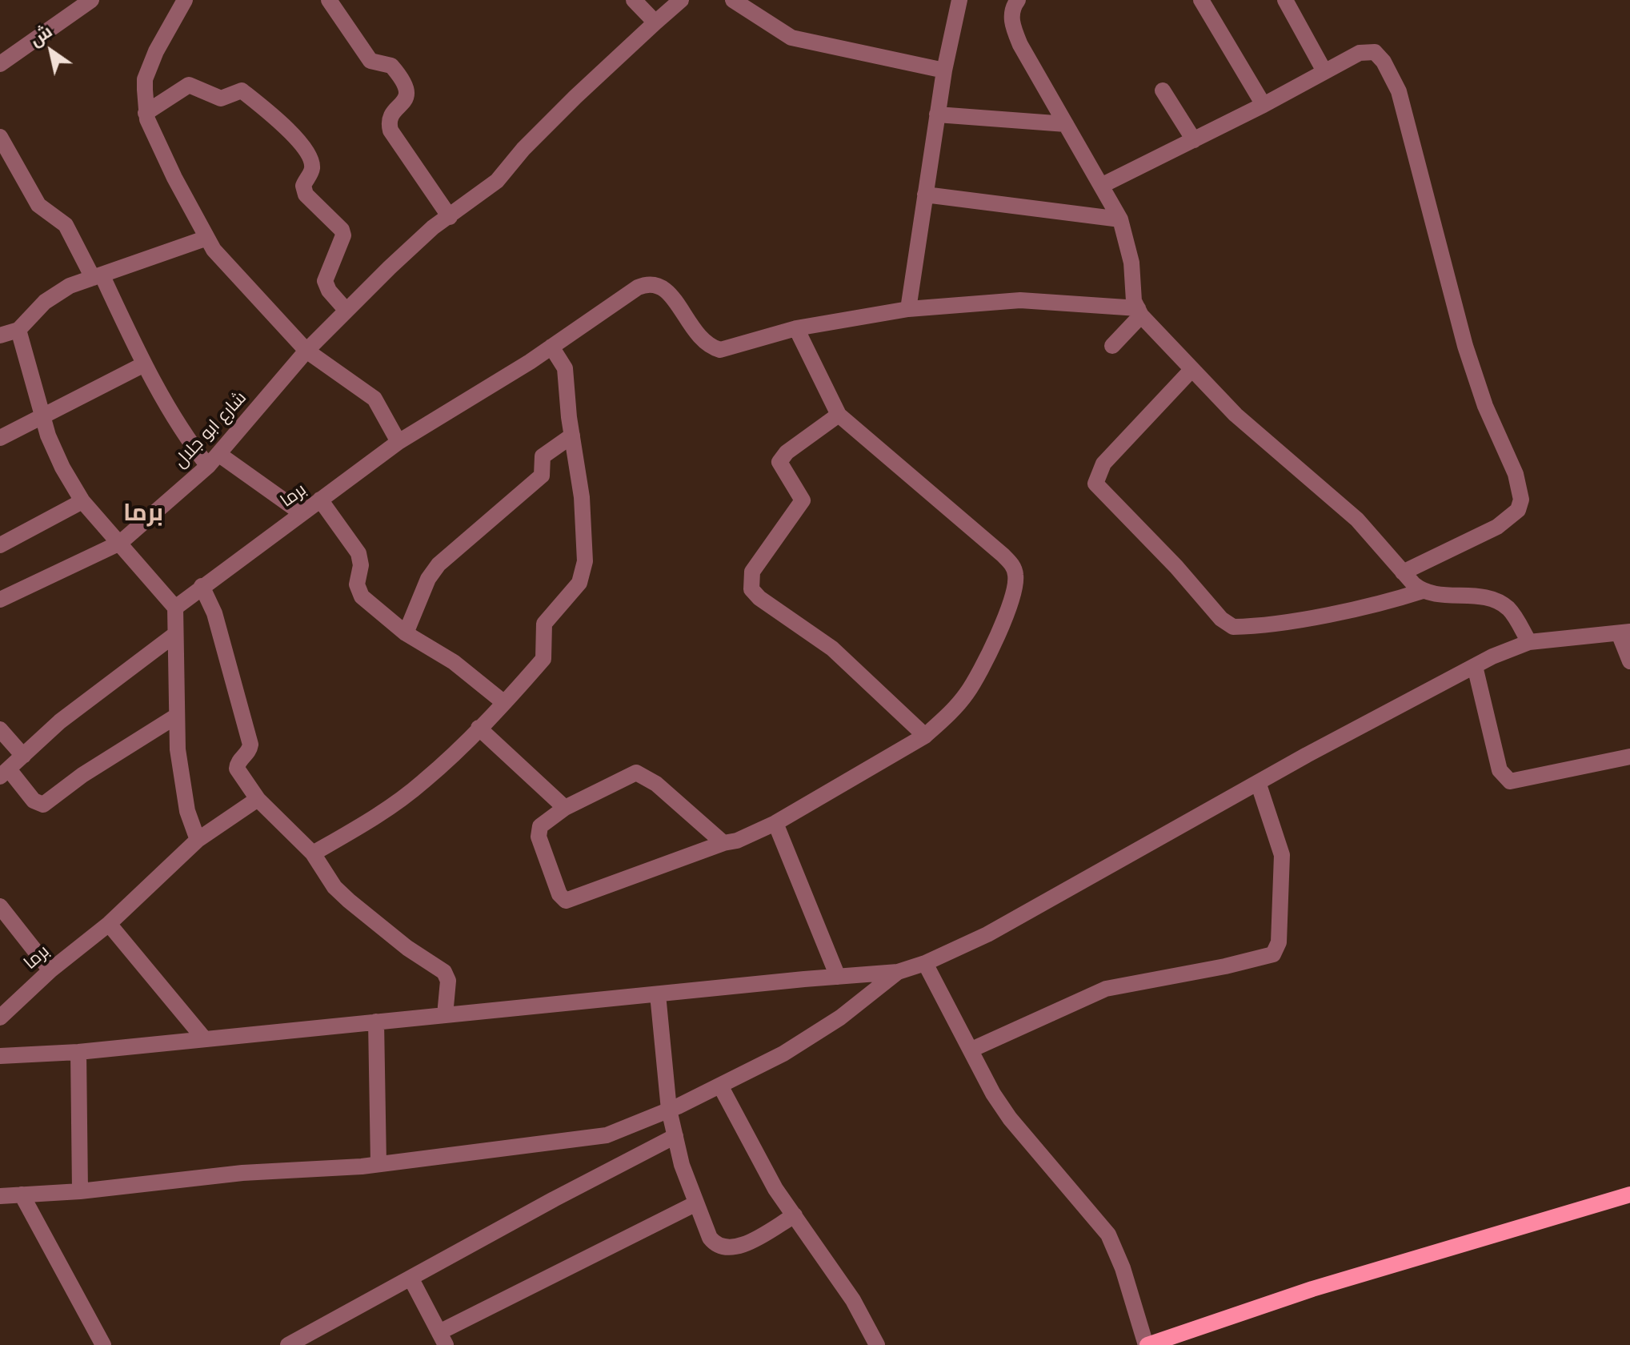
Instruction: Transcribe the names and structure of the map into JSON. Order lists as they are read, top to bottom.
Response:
{
  "streets": {
    "street": ["شارع ابو جلال", "برما"]
  },
  "districts": ["برما"],
  "north": "top left"
}
